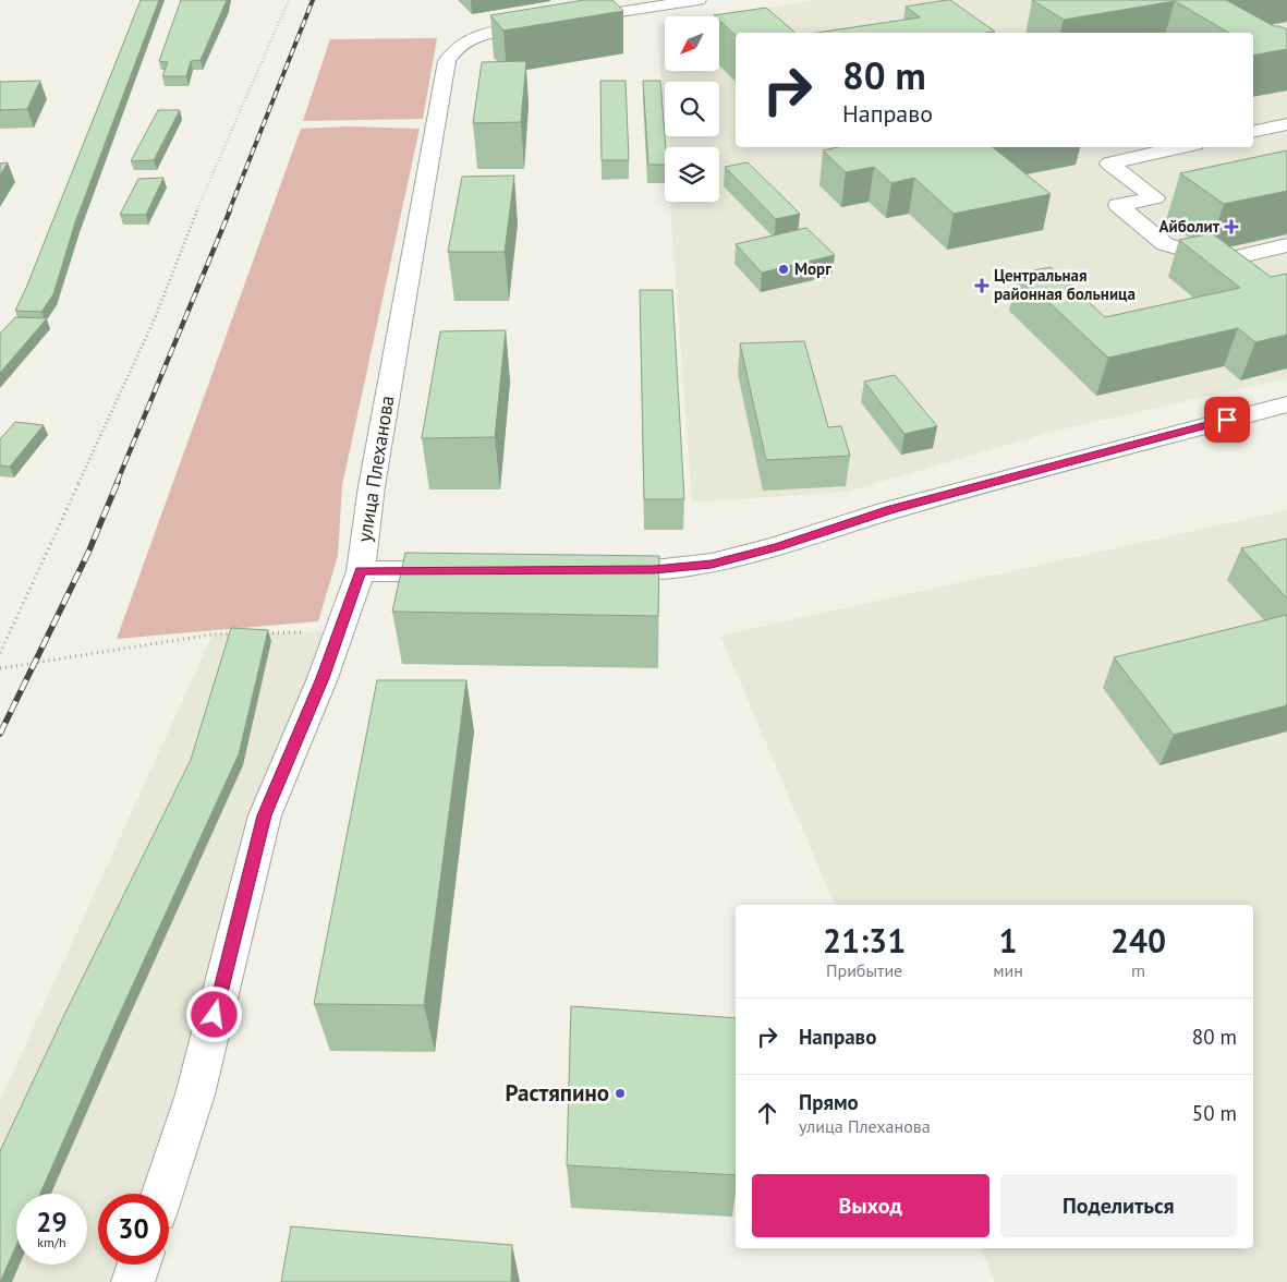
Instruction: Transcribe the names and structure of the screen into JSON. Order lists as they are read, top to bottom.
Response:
{
  "streets": {
    "street": ["улица Плеханова"]
  },
  "places": {
    "health": ["Айболит", "Центральная районная больница"],
    "other": ["Морг", "Растяпино"]
  },
  "north": "bottom left",
  "page": {
    "turn": ["80 m", "Направо"],
    "eta": [
      "21:31",
      "Прибытие",
      "1",
      "мин",
      "240",
      "m"
    ],
    "list": [
      {
        "name": "Направо",
        "value": "80 m"
      },
      {
        "name": "Прямо",
        "note": "улица Плеханова",
        "value": "50 m"
      }
    ],
    "buttons": ["Выход", "Поделиться"],
    "speed": "29 km/h",
    "limit": "30"
  }
}
